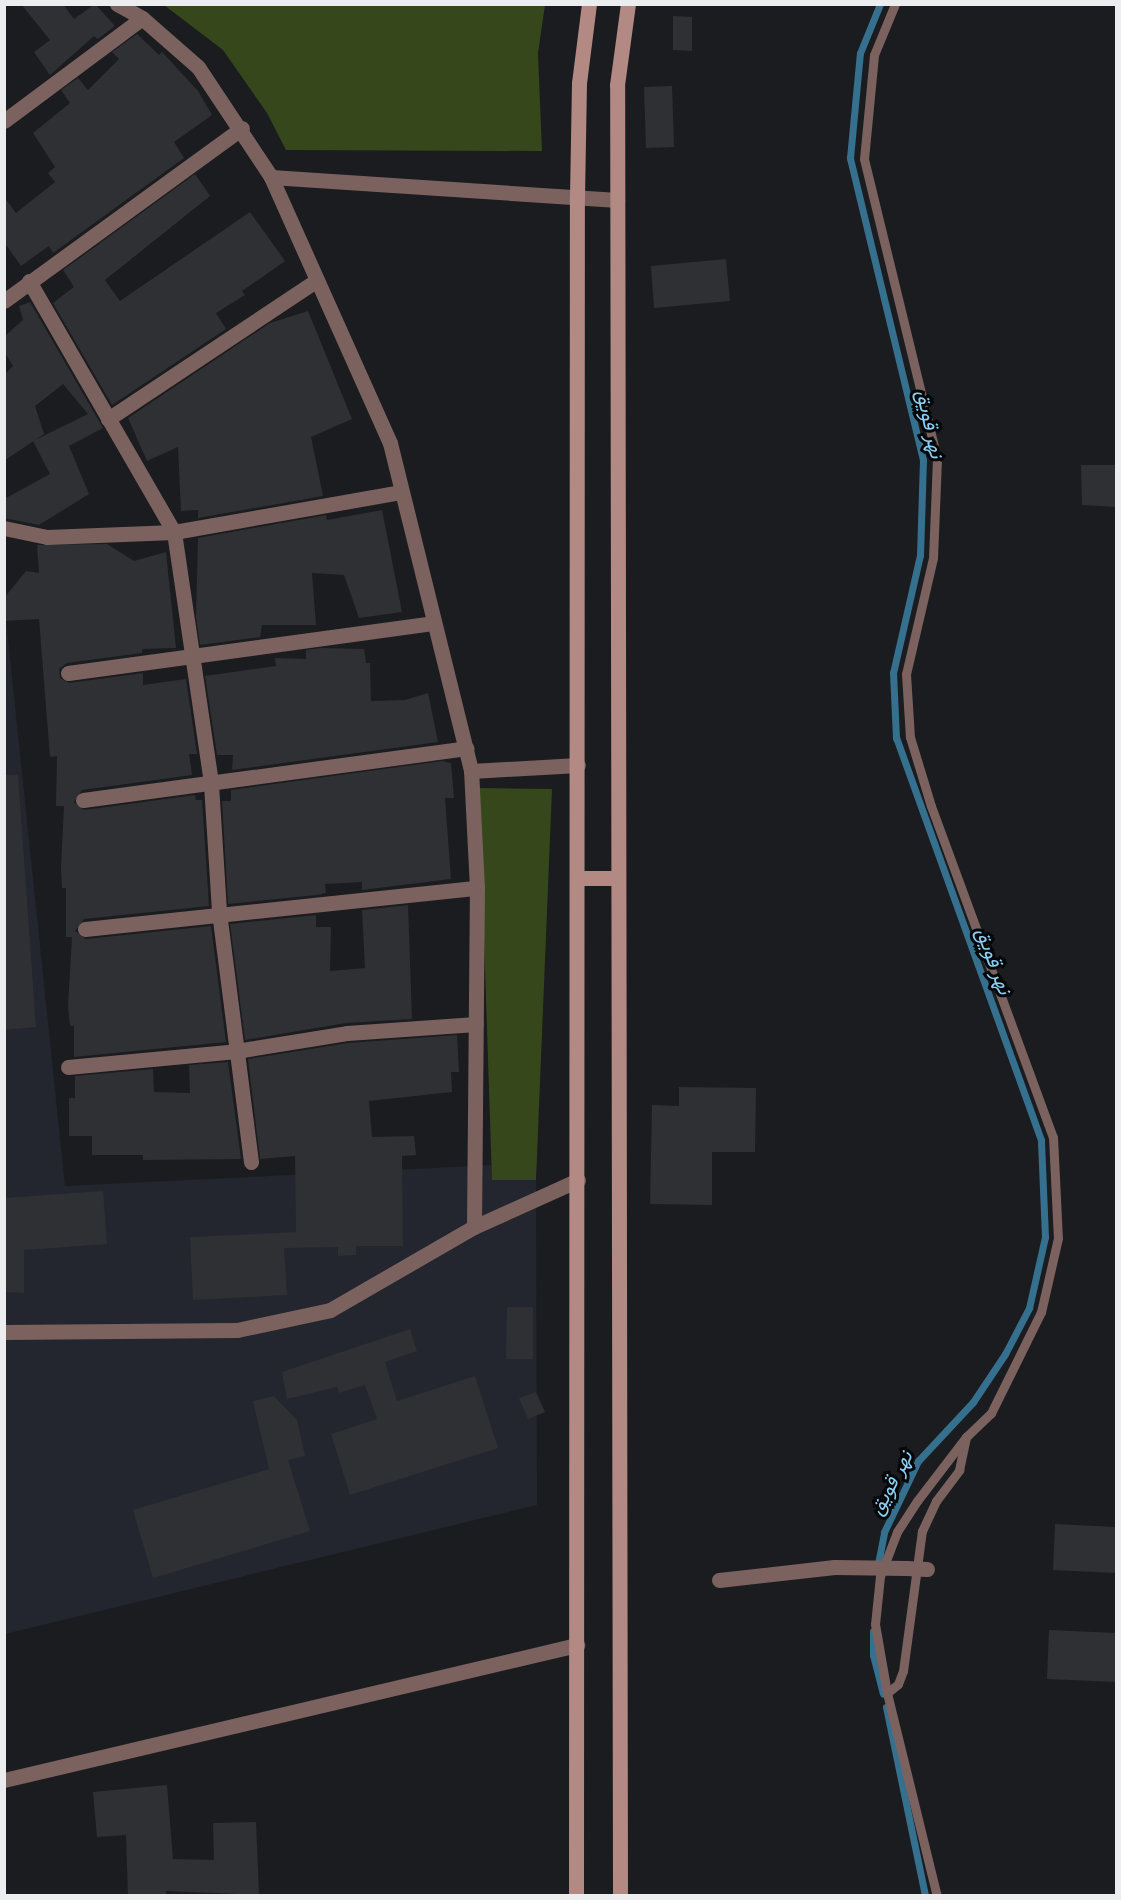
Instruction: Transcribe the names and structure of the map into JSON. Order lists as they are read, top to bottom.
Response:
{
  "water": ["نهر قويق"]
}
